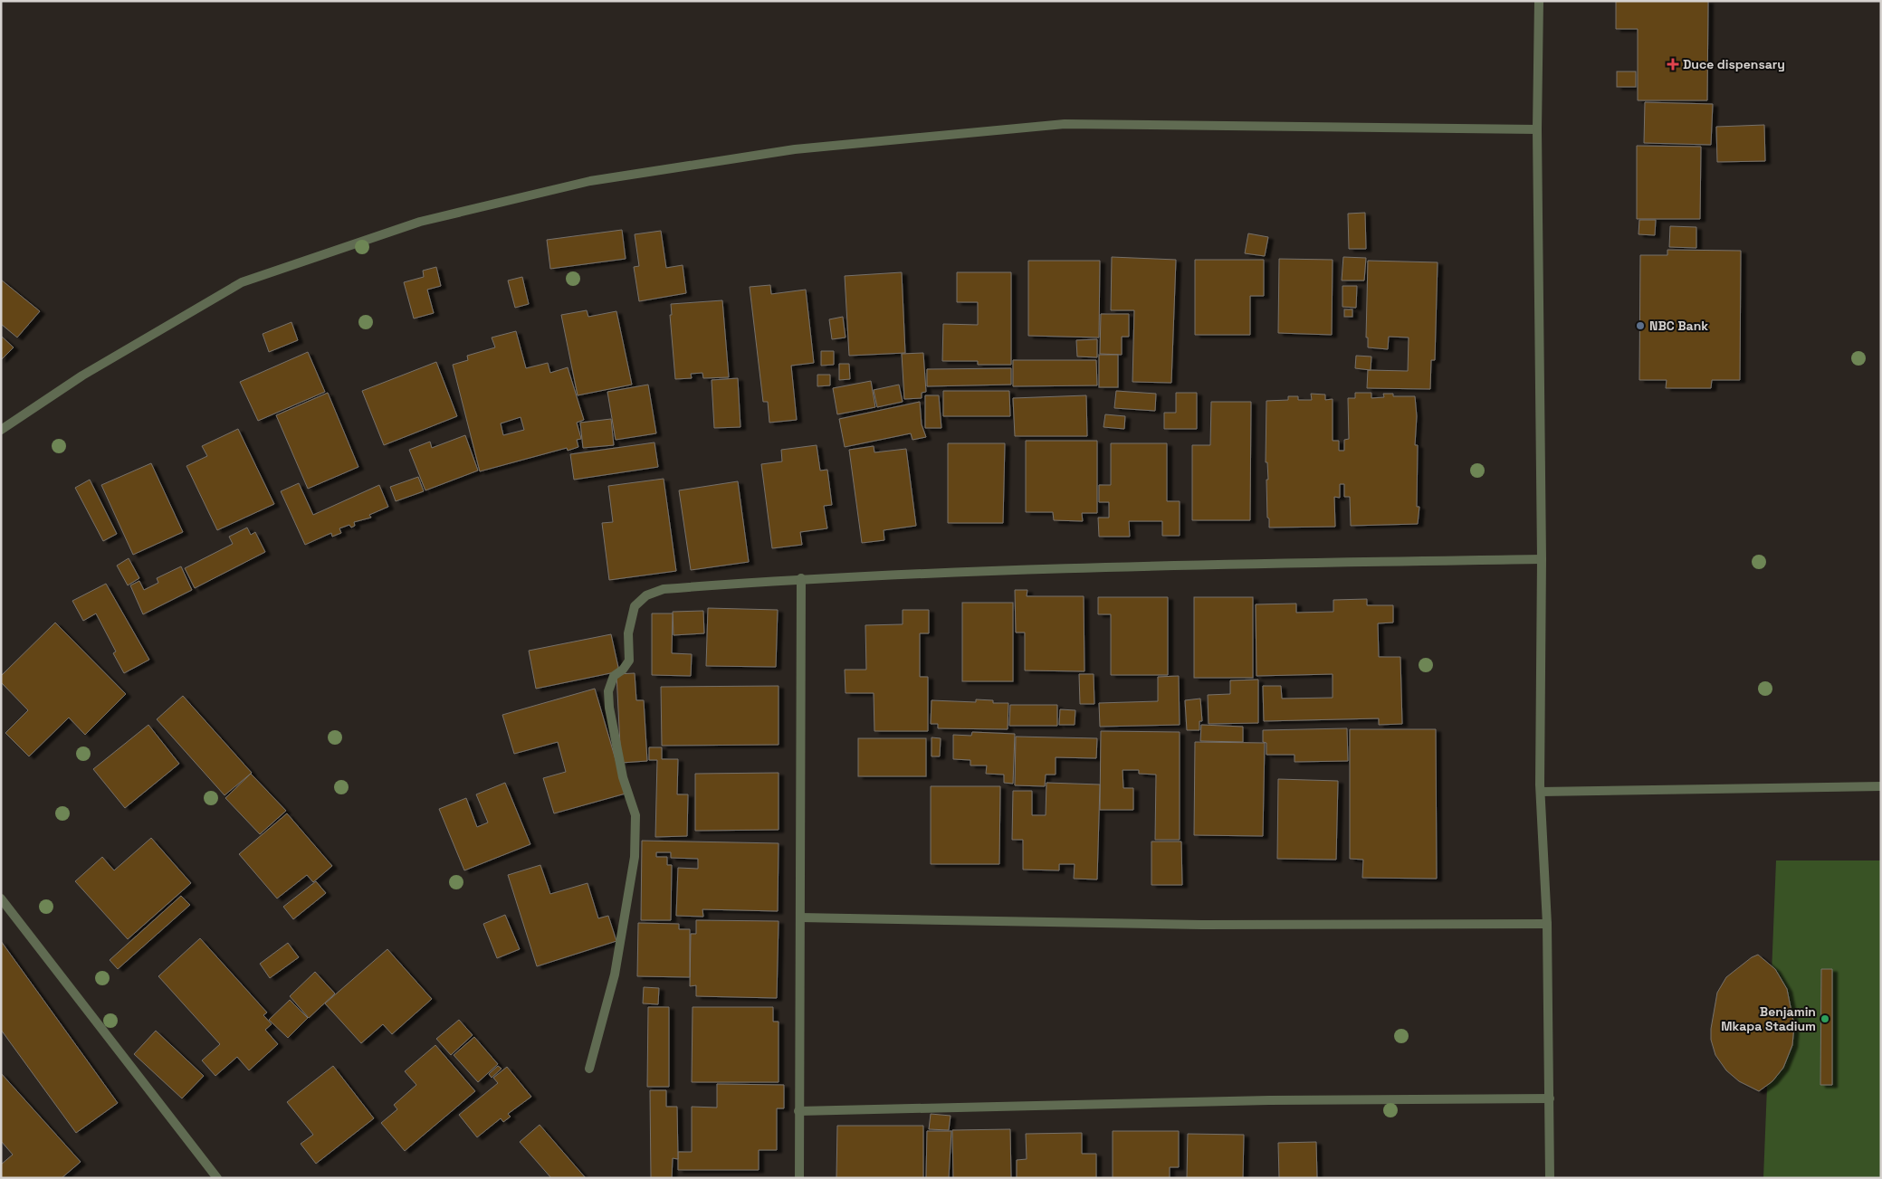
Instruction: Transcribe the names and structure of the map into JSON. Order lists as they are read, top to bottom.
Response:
{
  "places": {
    "health": ["Duce dispensary"],
    "other": ["NBC Bank", "Benjamin Mkapa Stadium"]
  }
}
